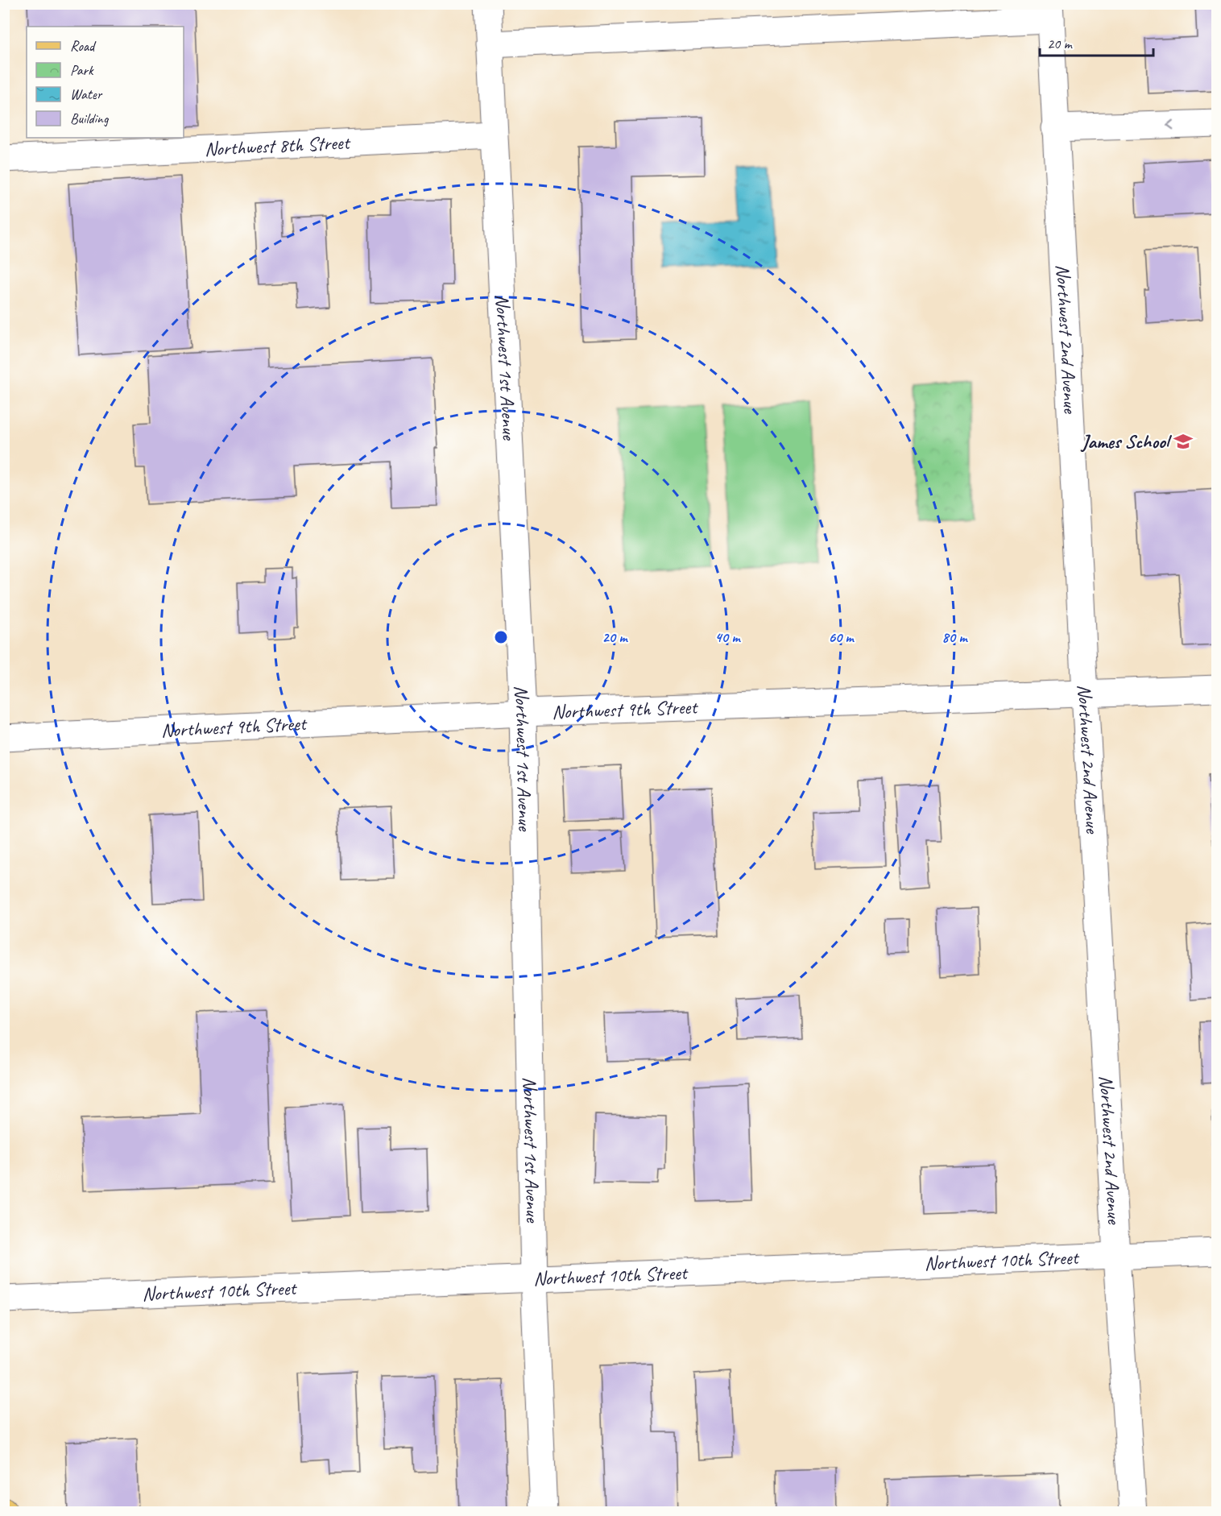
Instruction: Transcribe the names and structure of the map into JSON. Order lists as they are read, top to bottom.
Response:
{
  "streets": {
    "street": [
      "Northwest 8th Street",
      "Northwest 2nd Avenue",
      "Northwest 1st Avenue",
      "Northwest 9th Street",
      "Northwest 10th Street"
    ]
  },
  "crossings": [
    ["Northwest 8th Street", "Northwest 1st Avenue"],
    ["Northwest 2nd Avenue", "Northwest 9th Street"],
    ["Northwest 2nd Avenue", "Northwest 10th Street"],
    ["Northwest 1st Avenue", "Northwest 9th Street"],
    ["Northwest 1st Avenue", "Northwest 10th Street"]
  ],
  "places": {
    "school or university": ["James School"]
  },
  "legend": [
    "Road",
    "Park",
    "Water",
    "Building"
  ],
  "scale_bar": "20 m",
  "rings": [
    "20 m",
    "40 m",
    "60 m",
    "80 m"
  ]
}
